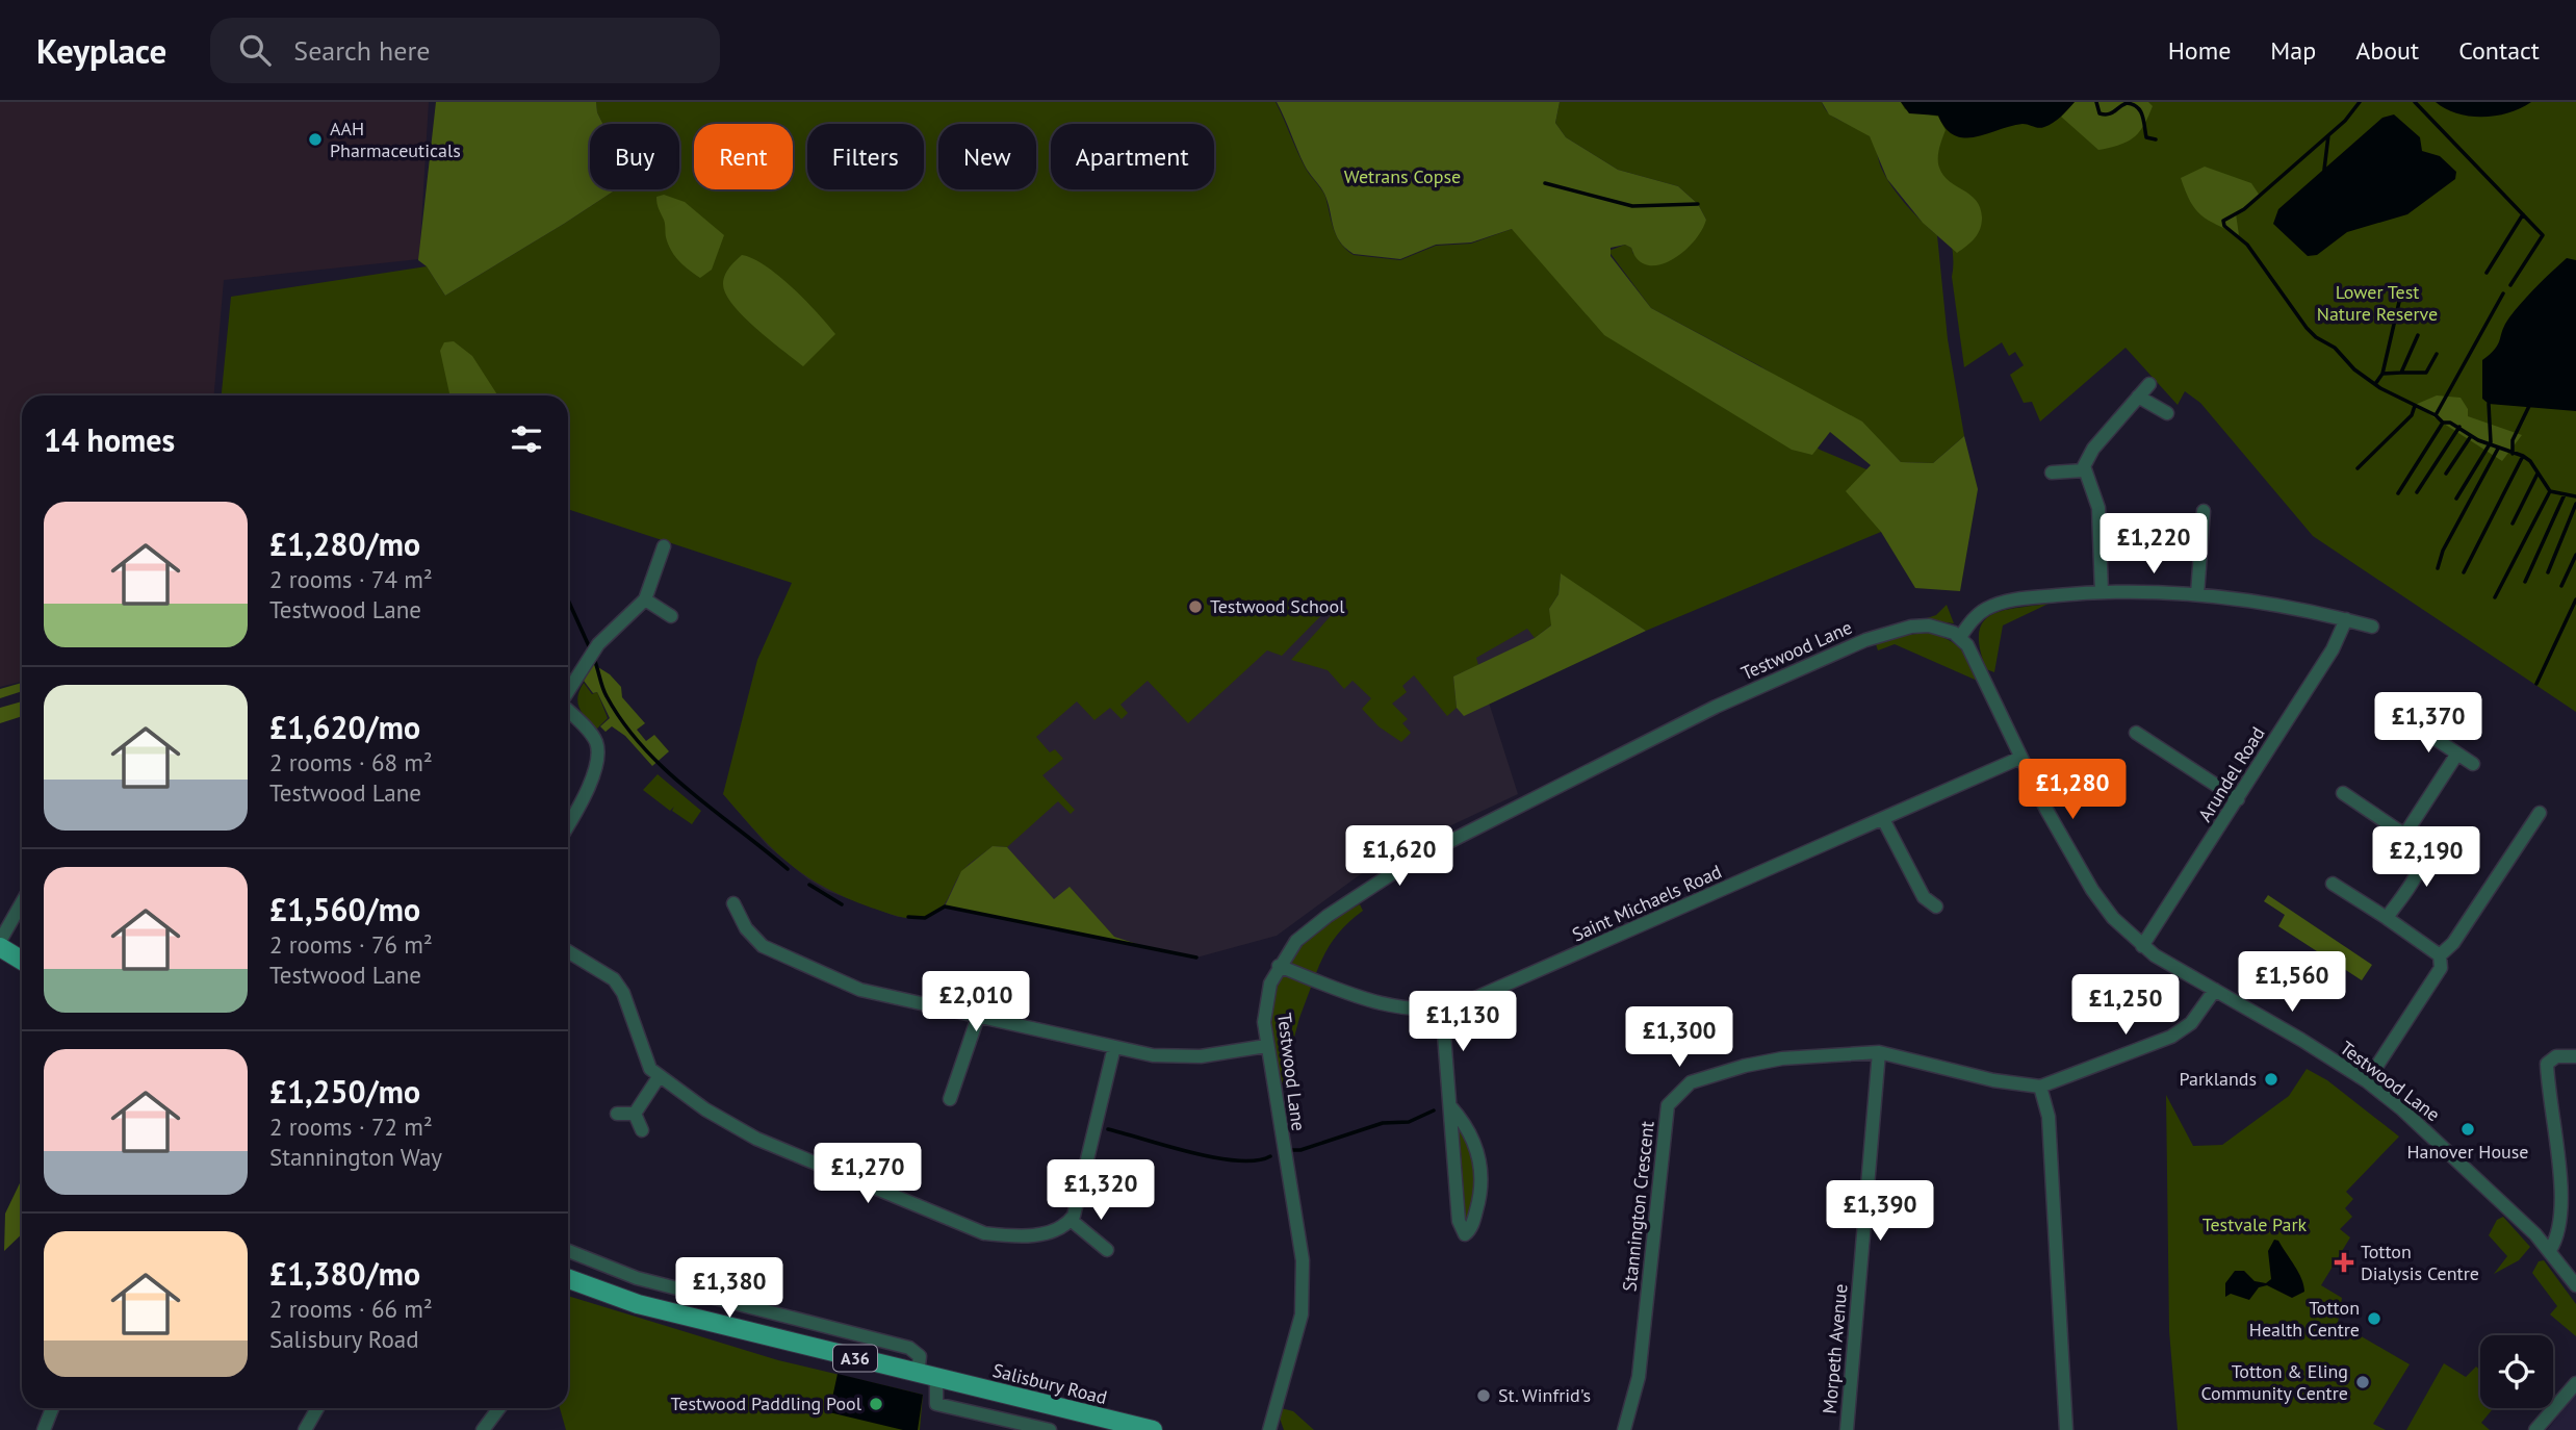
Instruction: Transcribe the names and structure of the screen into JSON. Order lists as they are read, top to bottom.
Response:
{
  "streets": {
    "main road": ["A36", "Salisbury Road"],
    "street": [
      "Testwood Lane",
      "Arundel Road",
      "Saint Michaels Road",
      "Stannington Crescent",
      "Morpeth Avenue"
    ]
  },
  "crossings": [
    ["Testwood Lane", "Arundel Road"],
    ["Testwood Lane", "Saint Michaels Road"],
    ["Stannington Crescent", "Morpeth Avenue"]
  ],
  "parks": ["Wetrans Copse", "Lower Test Nature Reserve", "Testvale Park"],
  "places": {
    "other": [
      "AAH Pharmaceuticals",
      "Testwood School",
      "Parklands",
      "Hanover House",
      "Totton Health Centre",
      "Totton & Eling Community Centre",
      "St. Winfrid's",
      "Testwood Paddling Pool"
    ],
    "health": ["Totton Dialysis Centre"]
  },
  "page": {
    "header": "Keyplace",
    "search": "Search here",
    "nav": [
      "Home",
      "Map",
      "About",
      "Contact"
    ],
    "chip": [
      "Buy",
      "Rent",
      "Filters",
      "New",
      "Apartment"
    ],
    "heading": "14 homes",
    "list": [
      {
        "name": "£1,280/mo",
        "note": "2 rooms · 74 m² · Testwood Lane"
      },
      {
        "name": "£1,620/mo",
        "note": "2 rooms · 68 m² · Testwood Lane"
      },
      {
        "name": "£1,560/mo",
        "note": "2 rooms · 76 m² · Testwood Lane"
      },
      {
        "name": "£1,250/mo",
        "note": "2 rooms · 72 m² · Stannington Way"
      },
      {
        "name": "£1,380/mo",
        "note": "2 rooms · 66 m² · Salisbury Road"
      }
    ],
    "price": [
      "£1,220",
      "£1,370",
      "£1,280",
      "£1,620",
      "£2,190",
      "£1,560",
      "£2,010",
      "£1,250",
      "£1,130",
      "£1,300",
      "£1,270",
      "£1,320",
      "£1,390",
      "£1,380"
    ]
  }
}
